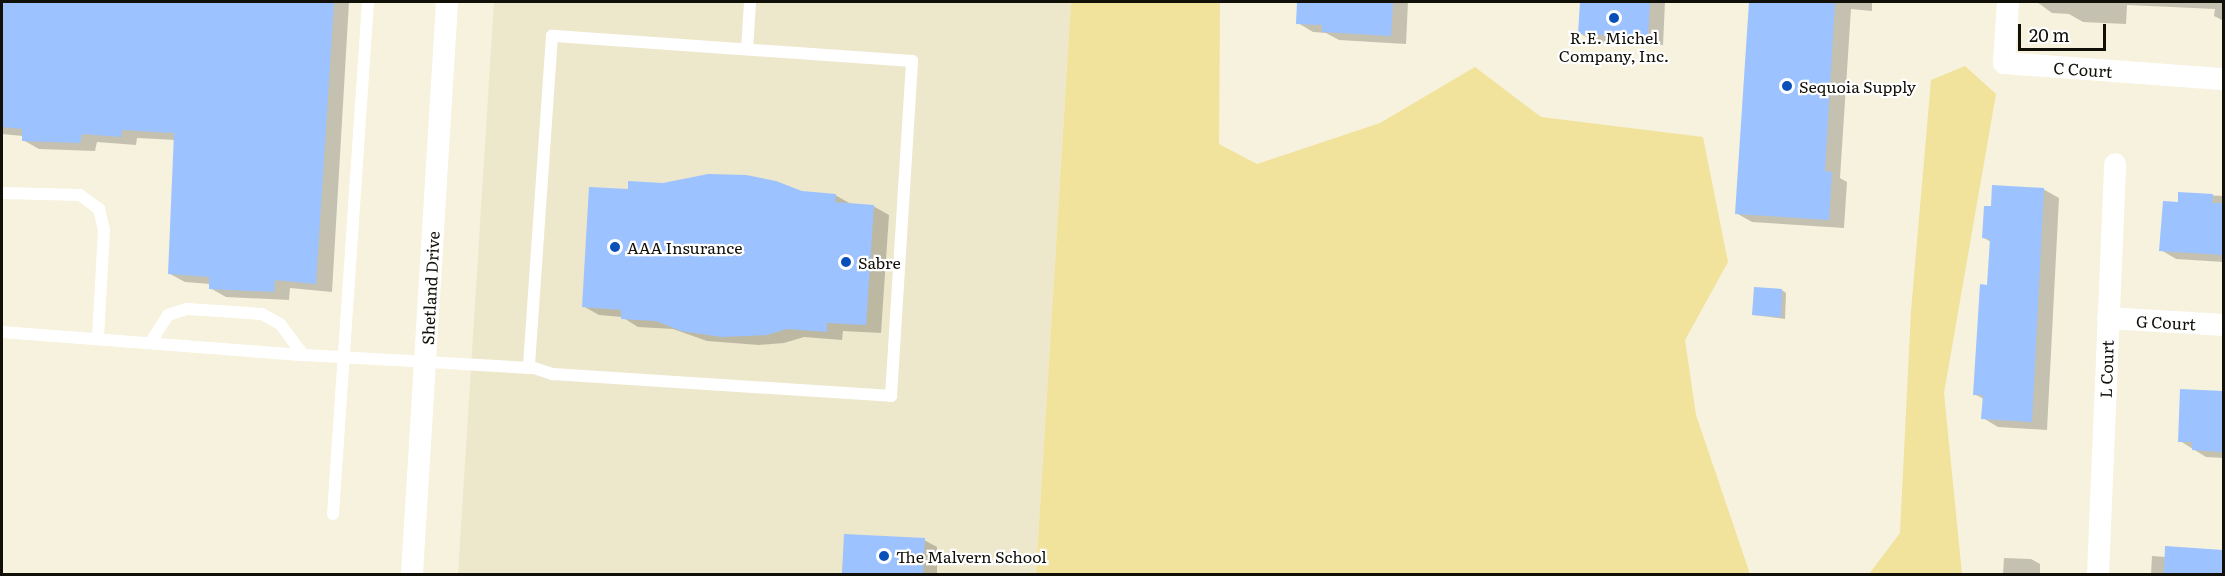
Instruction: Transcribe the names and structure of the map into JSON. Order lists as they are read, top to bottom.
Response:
{
  "streets": {
    "street": [
      "C Court",
      "Shetland Drive",
      "G Court",
      "L Court"
    ]
  },
  "crossings": [
    ["G Court", "L Court"]
  ],
  "places": [
    "R.E. Michel Company, Inc.",
    "Sequoia Supply",
    "AAA Insurance",
    "Sabre",
    "The Malvern School"
  ],
  "scale_bar": "20 m"
}
